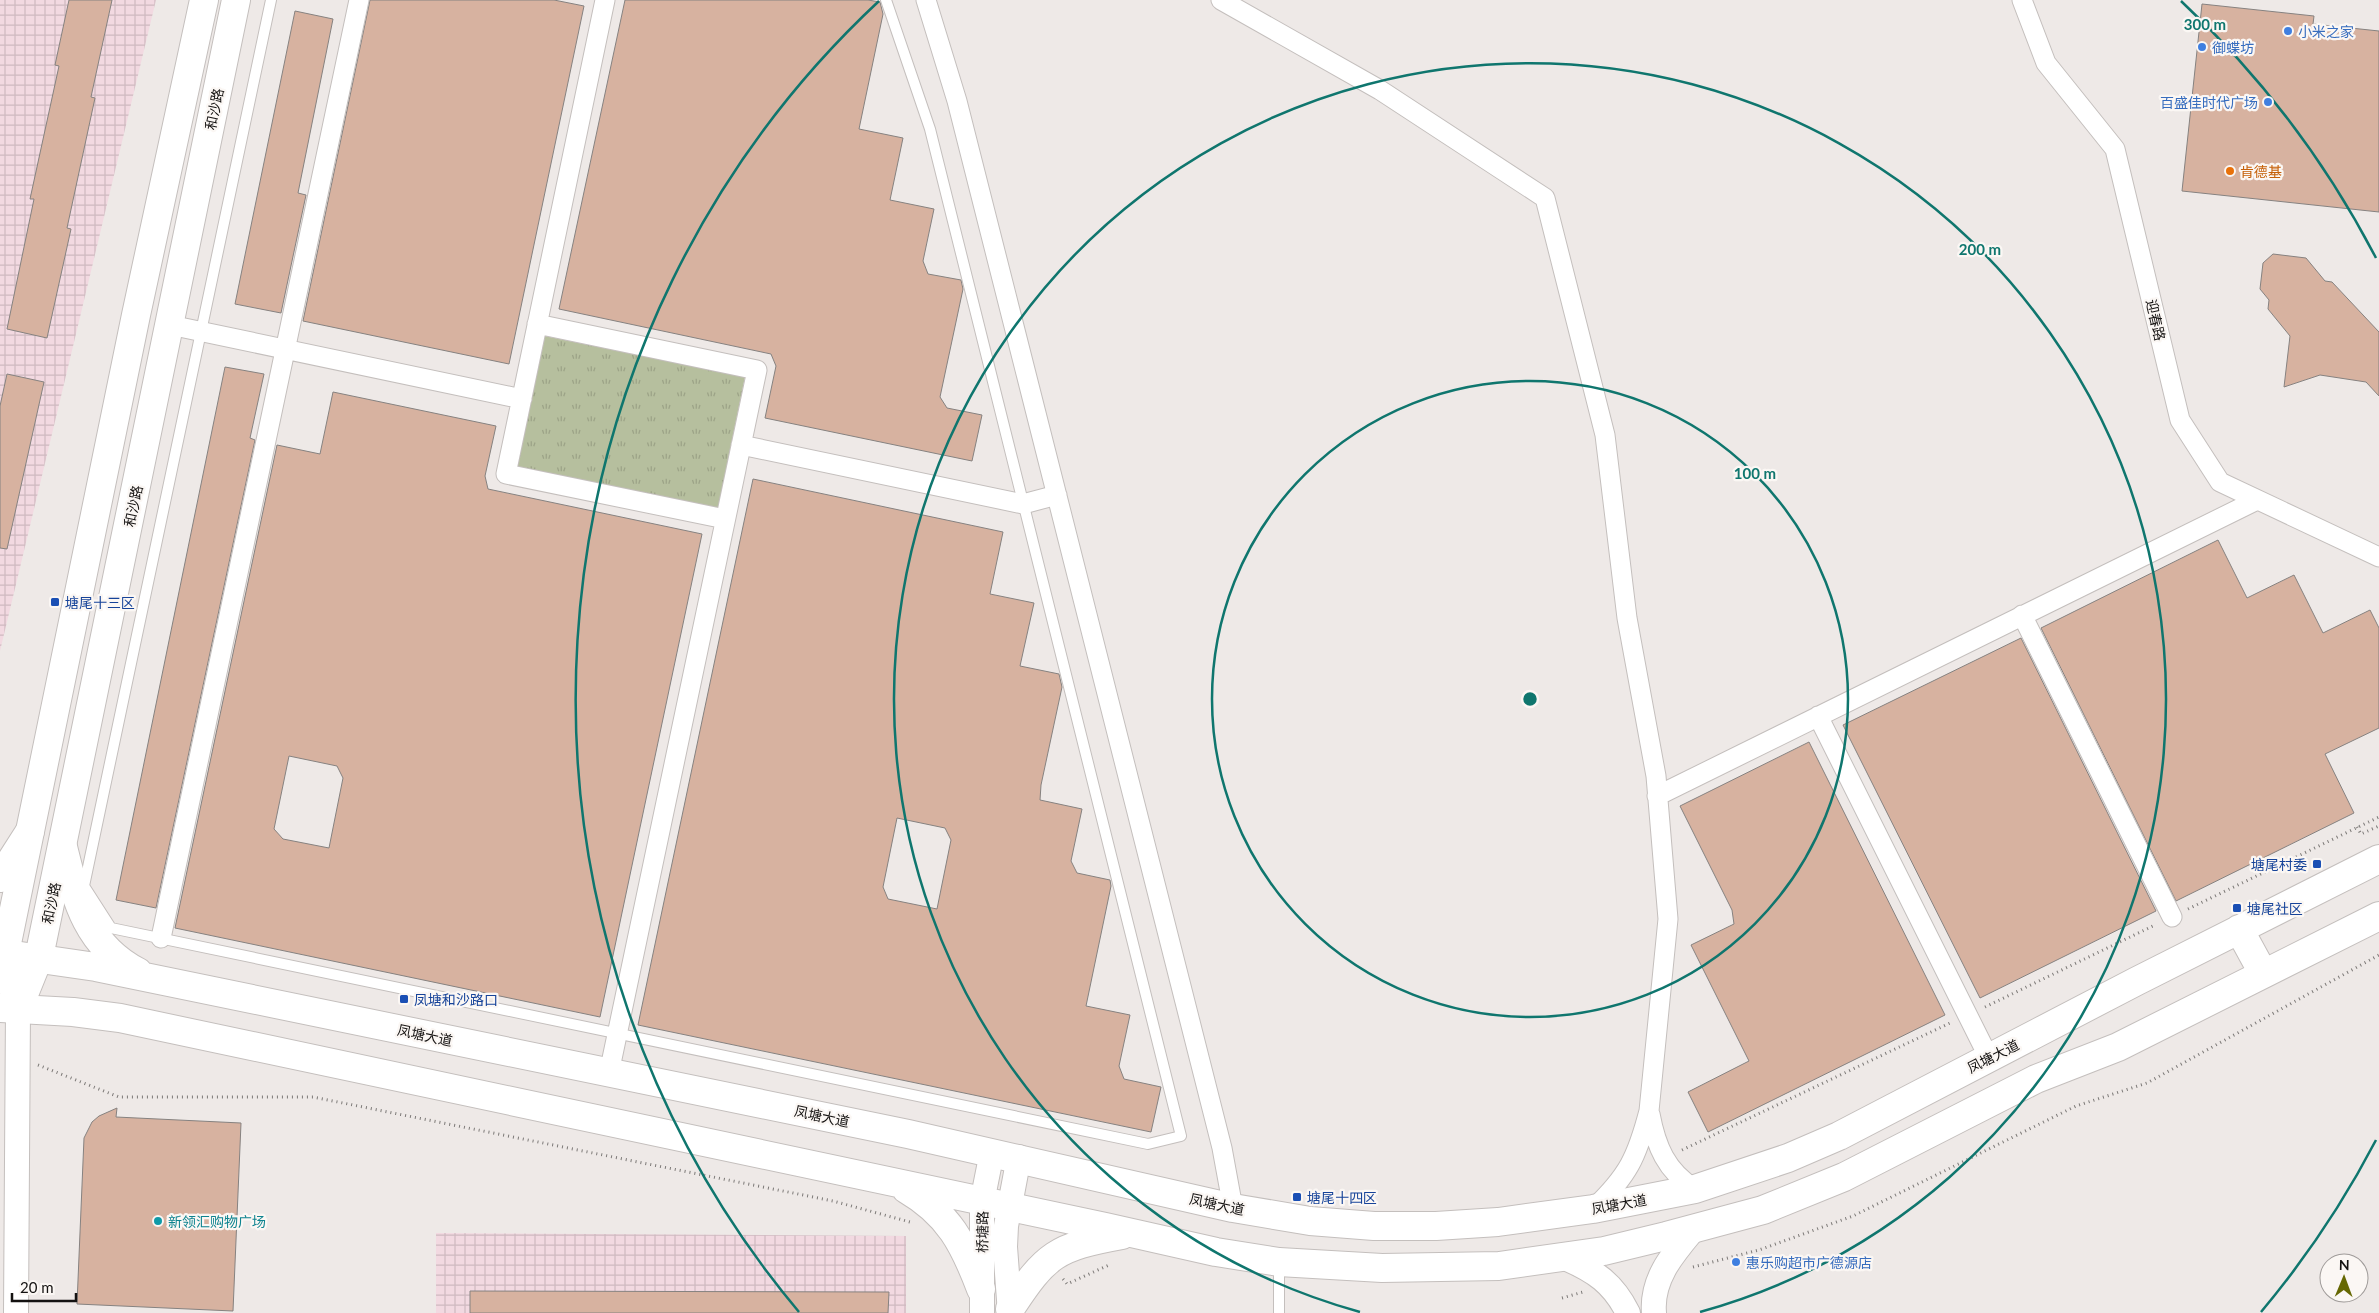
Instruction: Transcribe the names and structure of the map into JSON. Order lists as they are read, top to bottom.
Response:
{
  "streets": {
    "main road": ["和沙路", "凤塘大道"],
    "street": ["迎春路", "桥塘路"]
  },
  "crossings": [
    ["和沙路", "凤塘大道"],
    ["凤塘大道", "桥塘路"]
  ],
  "places": {
    "other": [
      "小米之家",
      "御蝶坊",
      "百盛佳时代广场",
      "肯德基",
      "新领汇购物广场",
      "惠乐购超市广德源店"
    ],
    "transit": [
      "塘尾十三区",
      "塘尾村委",
      "塘尾社区",
      "凤塘和沙路口",
      "塘尾十四区"
    ]
  },
  "scale_bar": "20 m",
  "north": "top",
  "rings": ["300 m", "200 m", "100 m"]
}
